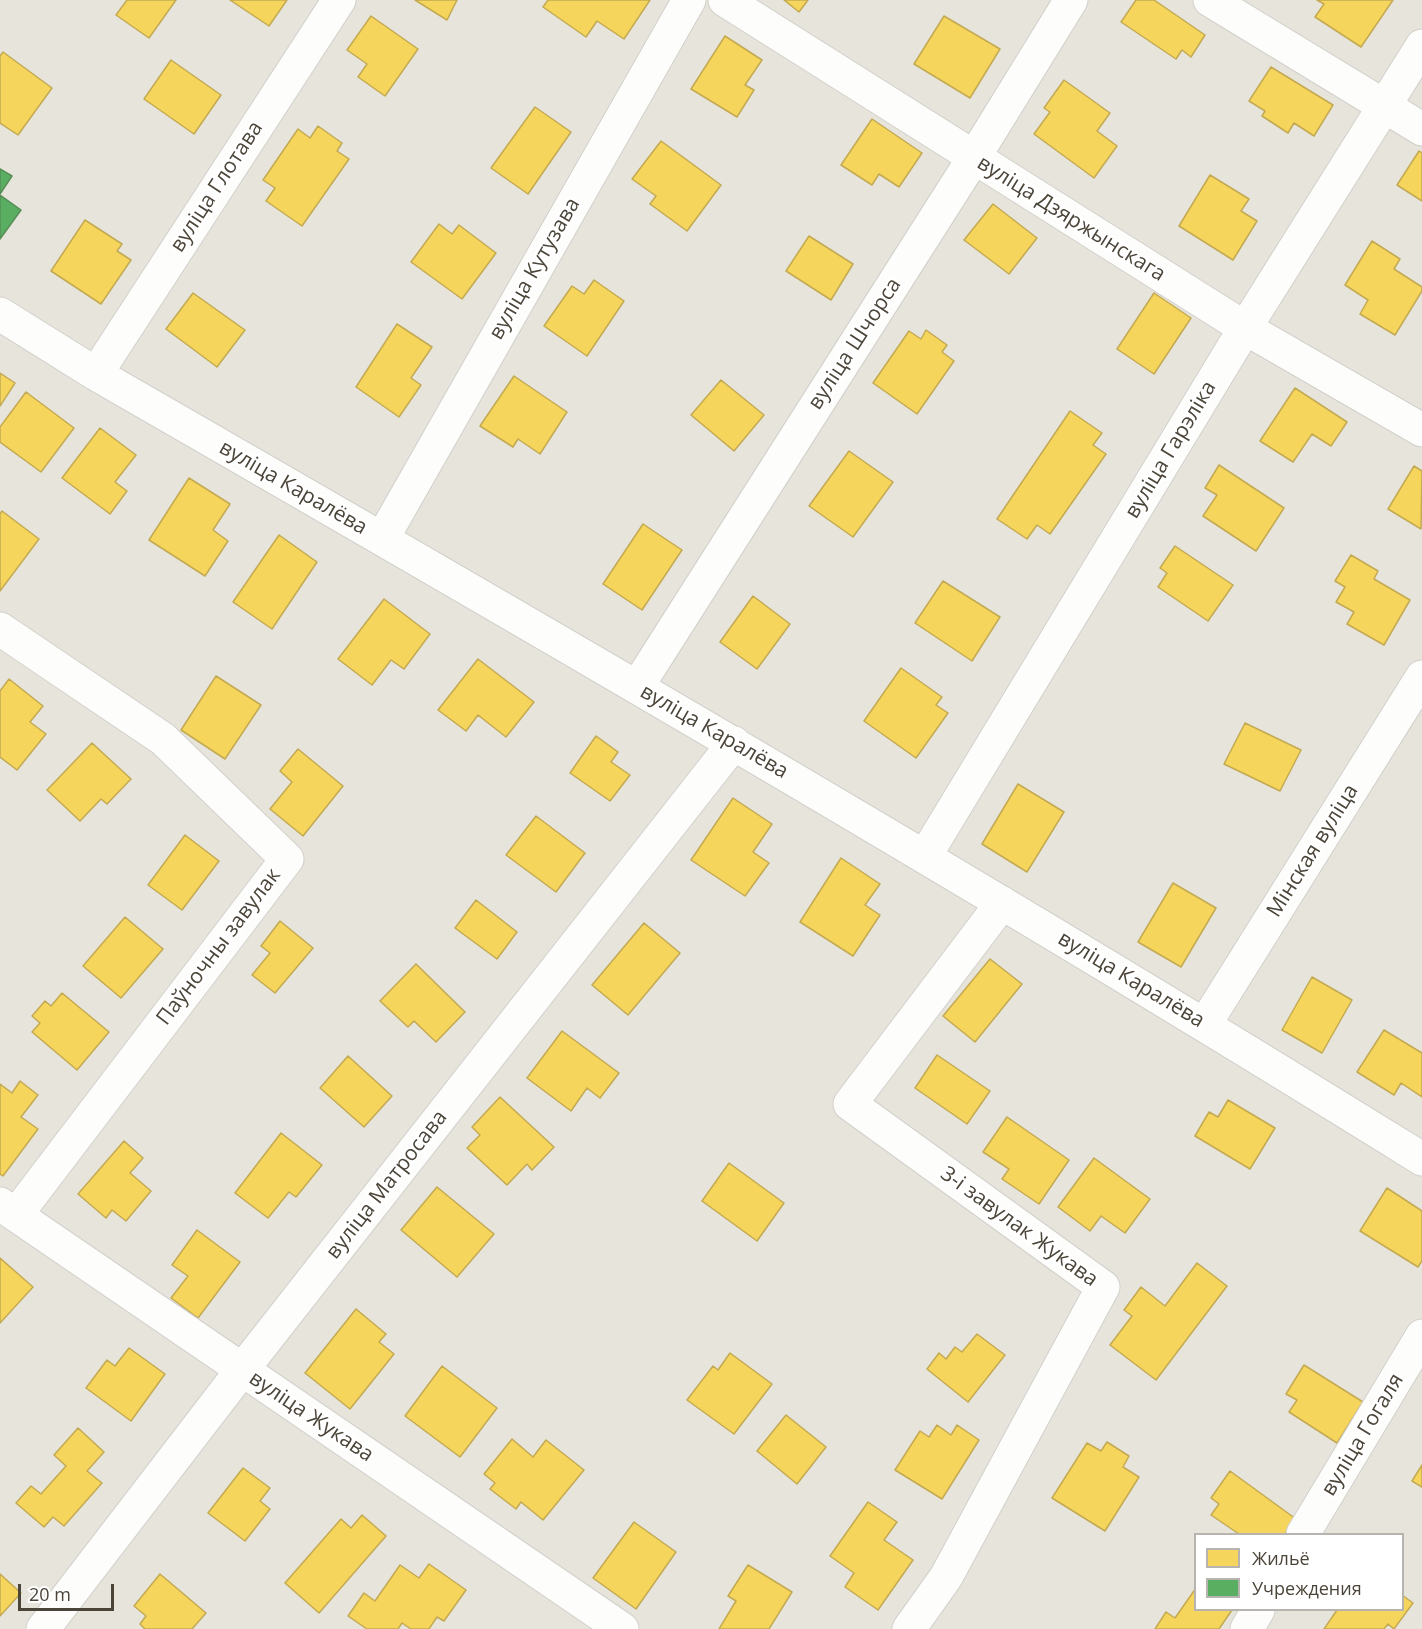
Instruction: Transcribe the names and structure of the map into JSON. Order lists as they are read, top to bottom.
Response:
{
  "streets": {
    "street": [
      "вуліца Глотава",
      "вуліца Дзяржынскага",
      "вуліца Кутузава",
      "вуліца Шчорса",
      "вуліца Гарэліка",
      "вуліца Каралёва",
      "Мінская вуліца",
      "Паўночны завулак",
      "вуліца Матросава",
      "3-і завулак Жукава",
      "вуліца Жукава",
      "вуліца Гогаля"
    ]
  },
  "crossings": [
    ["вуліца Глотава", "вуліца Каралёва"],
    ["вуліца Дзяржынскага", "вуліца Шчорса"],
    ["вуліца Дзяржынскага", "вуліца Гарэліка"],
    ["вуліца Кутузава", "вуліца Каралёва"],
    ["вуліца Шчорса", "вуліца Каралёва"],
    ["вуліца Гарэліка", "вуліца Каралёва"],
    ["вуліца Каралёва", "Мінская вуліца"],
    ["вуліца Каралёва", "вуліца Матросава"],
    ["вуліца Каралёва", "3-і завулак Жукава"],
    ["Паўночны завулак", "вуліца Жукава"],
    ["вуліца Матросава", "вуліца Жукава"]
  ],
  "legend": ["Жильё", "Учреждения"],
  "scale_bar": "20 m"
}
